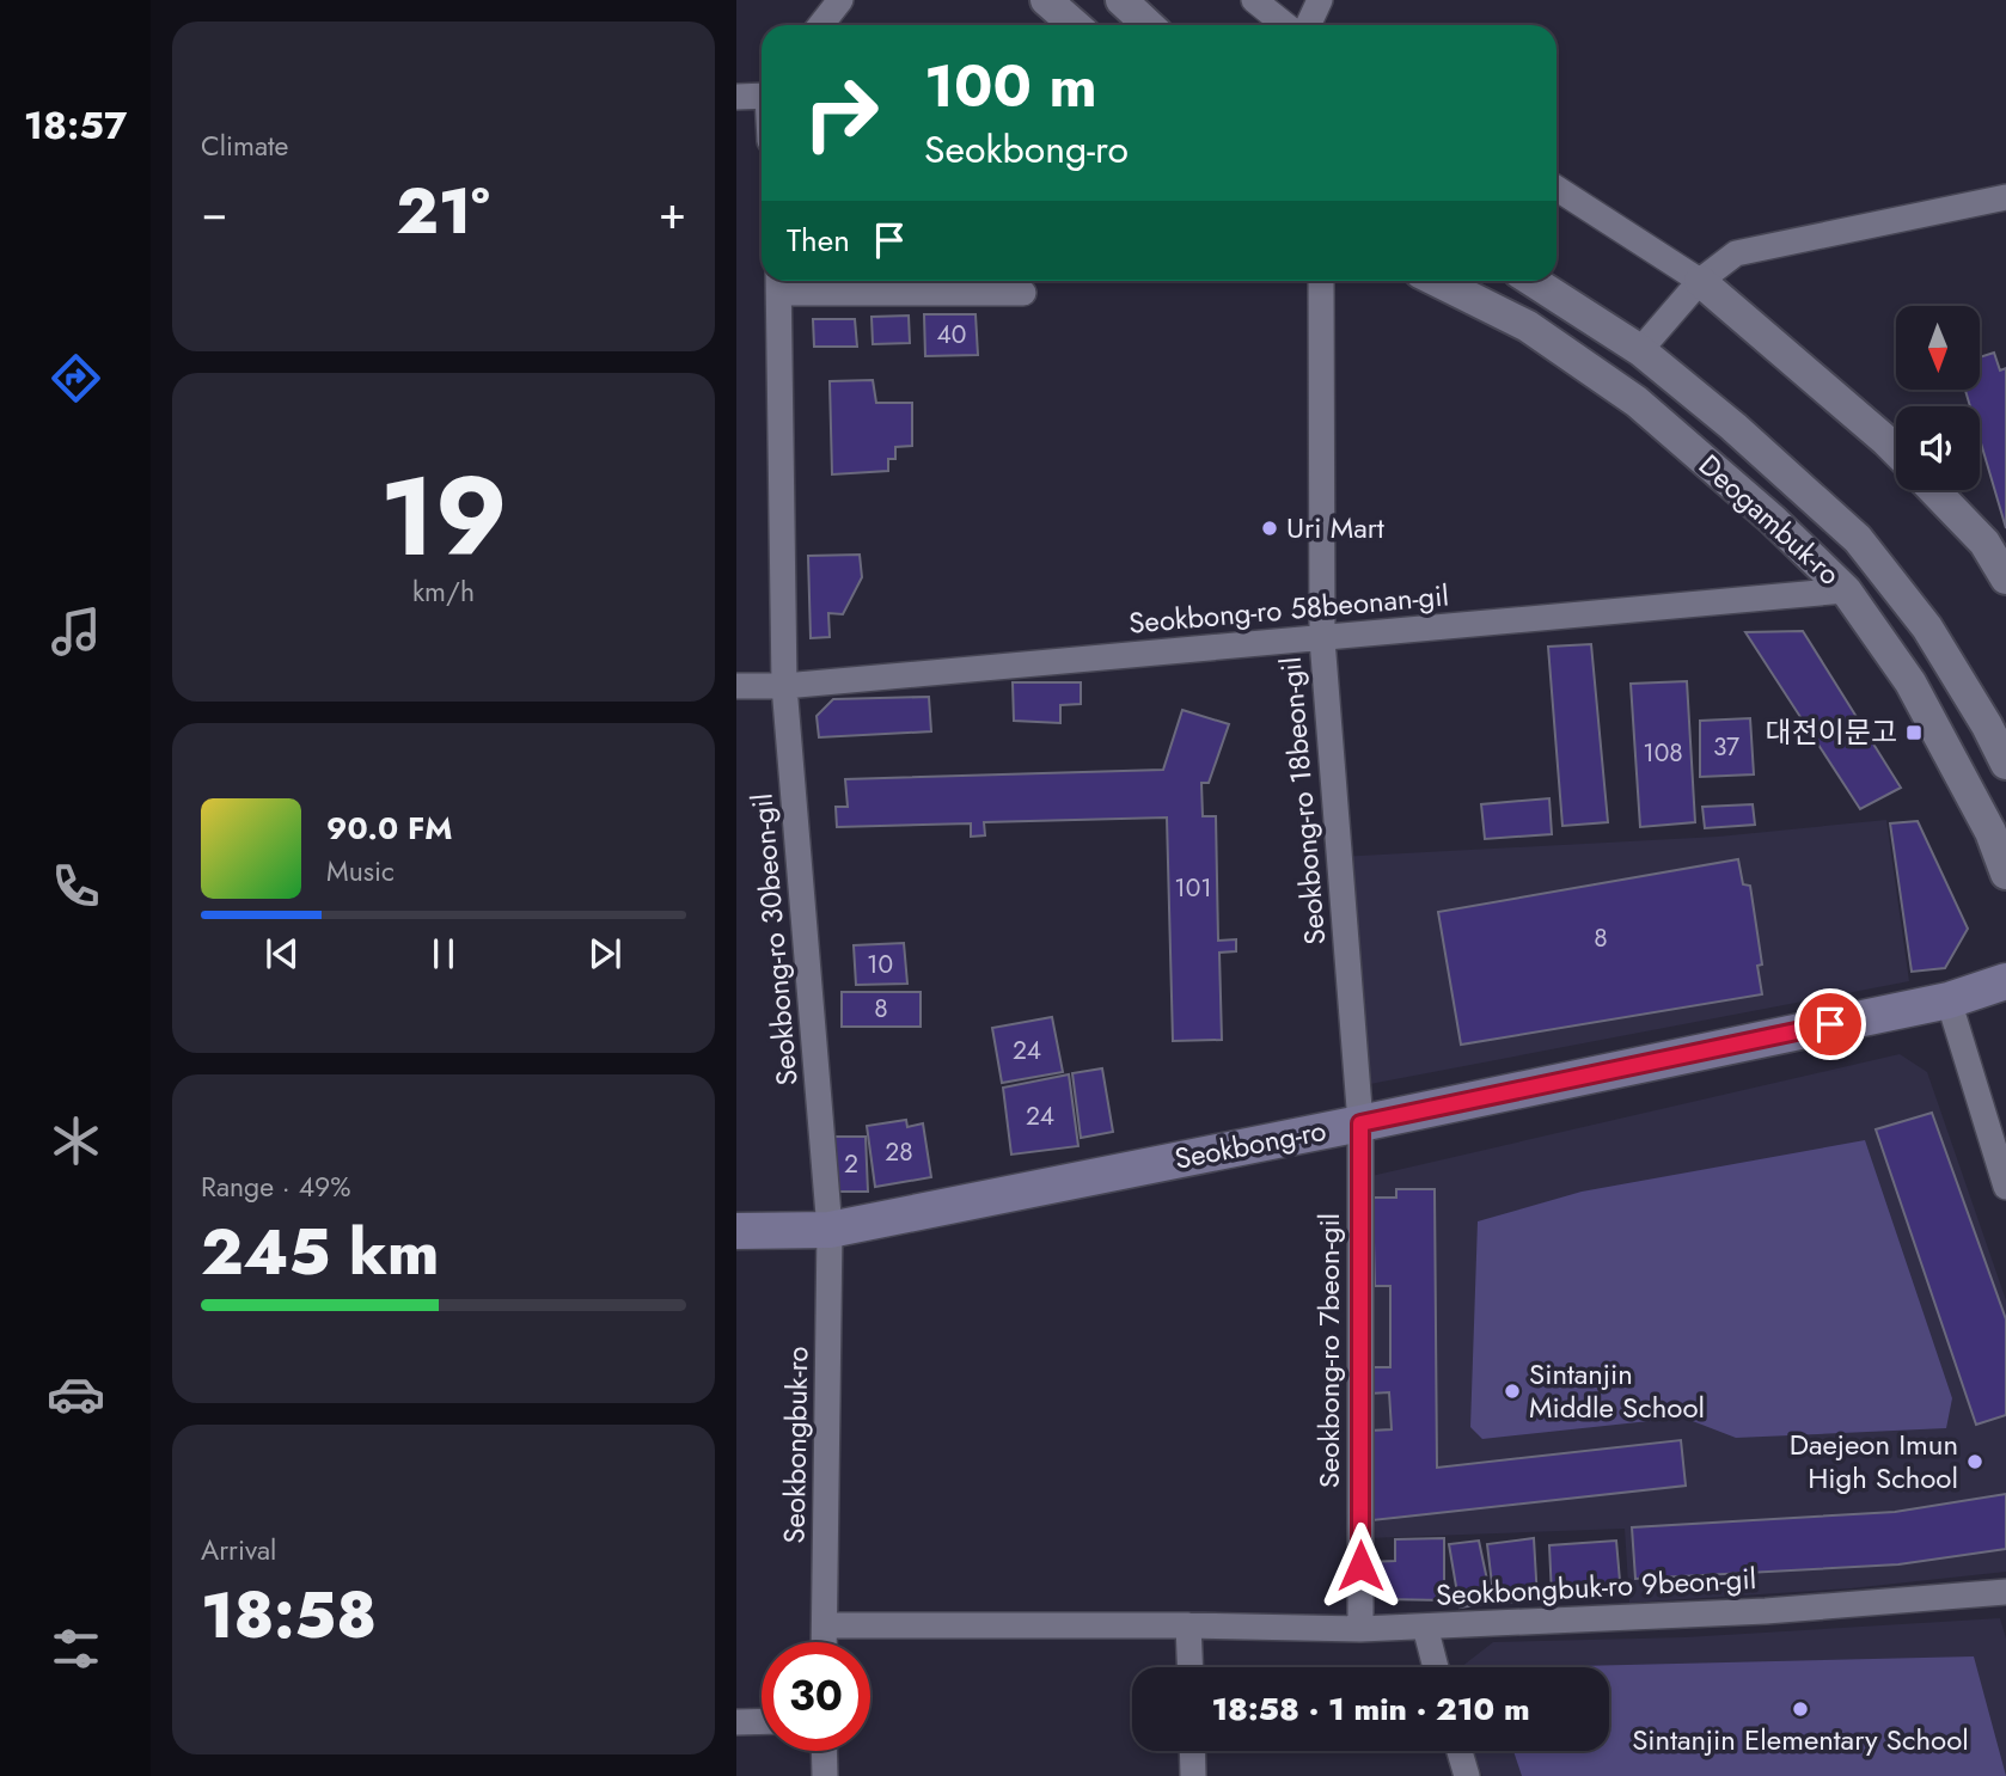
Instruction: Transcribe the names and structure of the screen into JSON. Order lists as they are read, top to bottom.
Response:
{
  "streets": {
    "main road": ["Seokbong-ro"],
    "street": [
      "Deogambuk-ro",
      "Seokbong-ro 58beonan-gil",
      "Seokbong-ro 18beon-gil",
      "Seokbong-ro 30beon-gil",
      "Seokbong-ro 7beon-gil",
      "Seokbongbuk-ro",
      "Seokbongbuk-ro 9beon-gil"
    ]
  },
  "crossings": [
    ["Deogambuk-ro", "Seokbong-ro 58beonan-gil"],
    ["Seokbong-ro 58beonan-gil", "Seokbong-ro 18beon-gil"],
    ["Seokbong-ro 58beonan-gil", "Seokbong-ro 30beon-gil"],
    ["Seokbong-ro 18beon-gil", "Seokbong-ro"],
    ["Seokbong-ro 18beon-gil", "Seokbong-ro 7beon-gil"],
    ["Seokbong-ro 30beon-gil", "Seokbong-ro"],
    ["Seokbong-ro 30beon-gil", "Seokbongbuk-ro"],
    ["Seokbong-ro", "Seokbong-ro 7beon-gil"],
    ["Seokbong-ro", "Seokbongbuk-ro"],
    ["Seokbong-ro 7beon-gil", "Seokbongbuk-ro 9beon-gil"],
    ["Seokbongbuk-ro", "Seokbongbuk-ro 9beon-gil"]
  ],
  "places": {
    "other": [
      "Uri Mart",
      "Sintanjin Middle School",
      "Daejeon Imun High School",
      "Sintanjin Elementary School"
    ],
    "transit": ["대전이문고"]
  },
  "house_numbers": [
    "40",
    "37",
    "108",
    "101",
    "8",
    "10",
    "8",
    "24",
    "24",
    "28",
    "2"
  ],
  "north": "bottom",
  "page": {
    "tabs": "18:57",
    "tile": [
      "Climate",
      ["19", "km/h"],
      ["Range · 49%", "245 km"],
      ["Arrival", "18:58"]
    ],
    "turn": ["100 m", "Seokbong-ro"],
    "heat": ["−", "21°", "+"],
    "then": "Then",
    "song": ["90.0 FM", "Music"],
    "limit": "30",
    "trip": "18:58 · 1 min · 210 m"
  }
}
